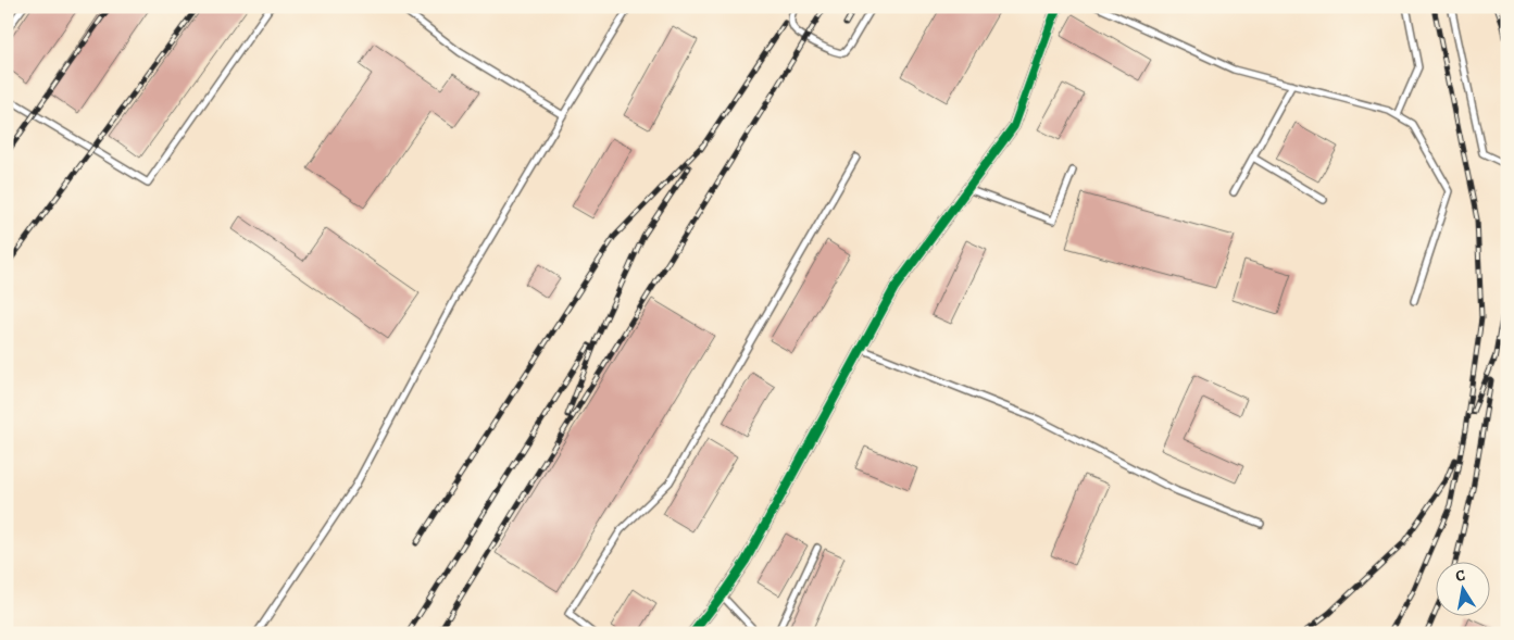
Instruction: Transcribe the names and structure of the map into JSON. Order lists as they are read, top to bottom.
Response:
{
  "north": "top"
}
